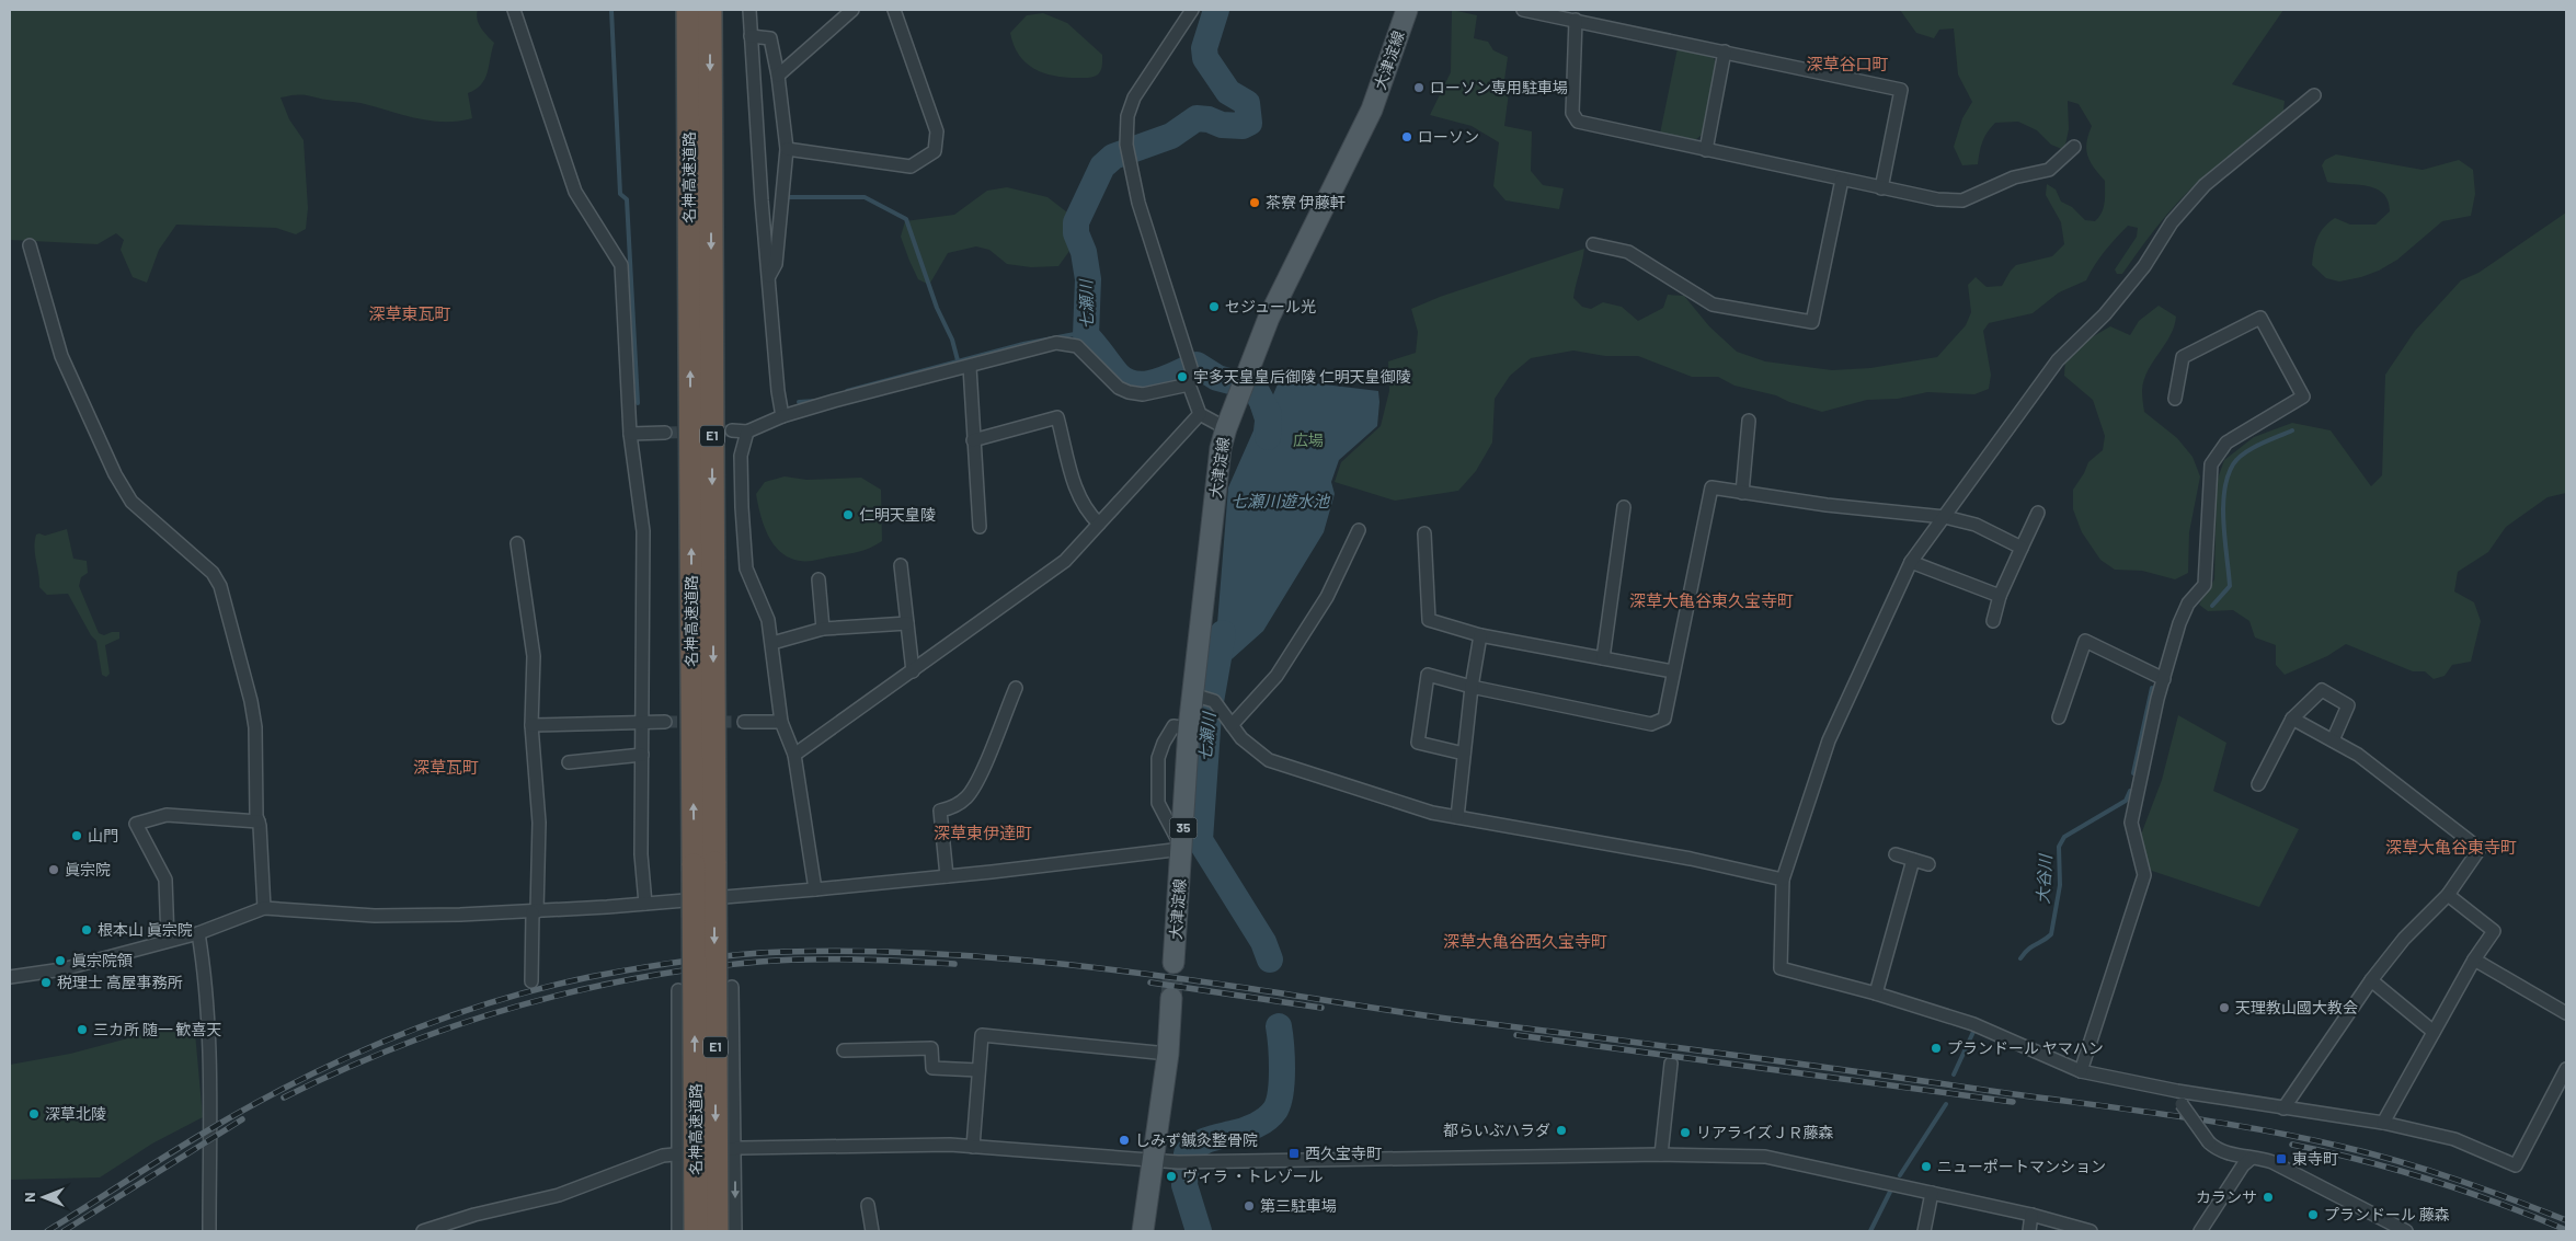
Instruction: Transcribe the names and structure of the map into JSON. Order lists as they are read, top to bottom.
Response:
{
  "streets": {
    "highway": ["名神高速道路", "E1"],
    "main road": ["大津淀線", "35"]
  },
  "districts": [
    "深草谷口町",
    "深草東瓦町",
    "深草大亀谷東久宝寺町",
    "深草瓦町",
    "深草東伊達町",
    "深草大亀谷東寺町",
    "深草大亀谷西久宝寺町"
  ],
  "water": ["七瀬川", "七瀬川遊水池", "大谷川"],
  "parks": ["広場"],
  "places": {
    "other": [
      "ローソン専用駐車場",
      "ローソン",
      "茶寮 伊藤軒",
      "セジュール光",
      "宇多天皇皇后御陵 仁明天皇御陵",
      "仁明天皇陵",
      "山門",
      "眞宗院",
      "根本山 眞宗院",
      "眞宗院領",
      "税理士 高屋事務所",
      "天理教山國大教会",
      "三カ所 随一 歓喜天",
      "プランドール ヤマハン",
      "深草北陵",
      "都らいぶハラダ",
      "リアライズＪＲ藤森",
      "しみず鍼灸整骨院",
      "ニューポートマンション",
      "ヴィラ ・トレゾール",
      "カランサ",
      "第三駐車場",
      "プランドール 藤森"
    ],
    "transit": ["西久宝寺町", "東寺町"]
  },
  "north": "left"
}
